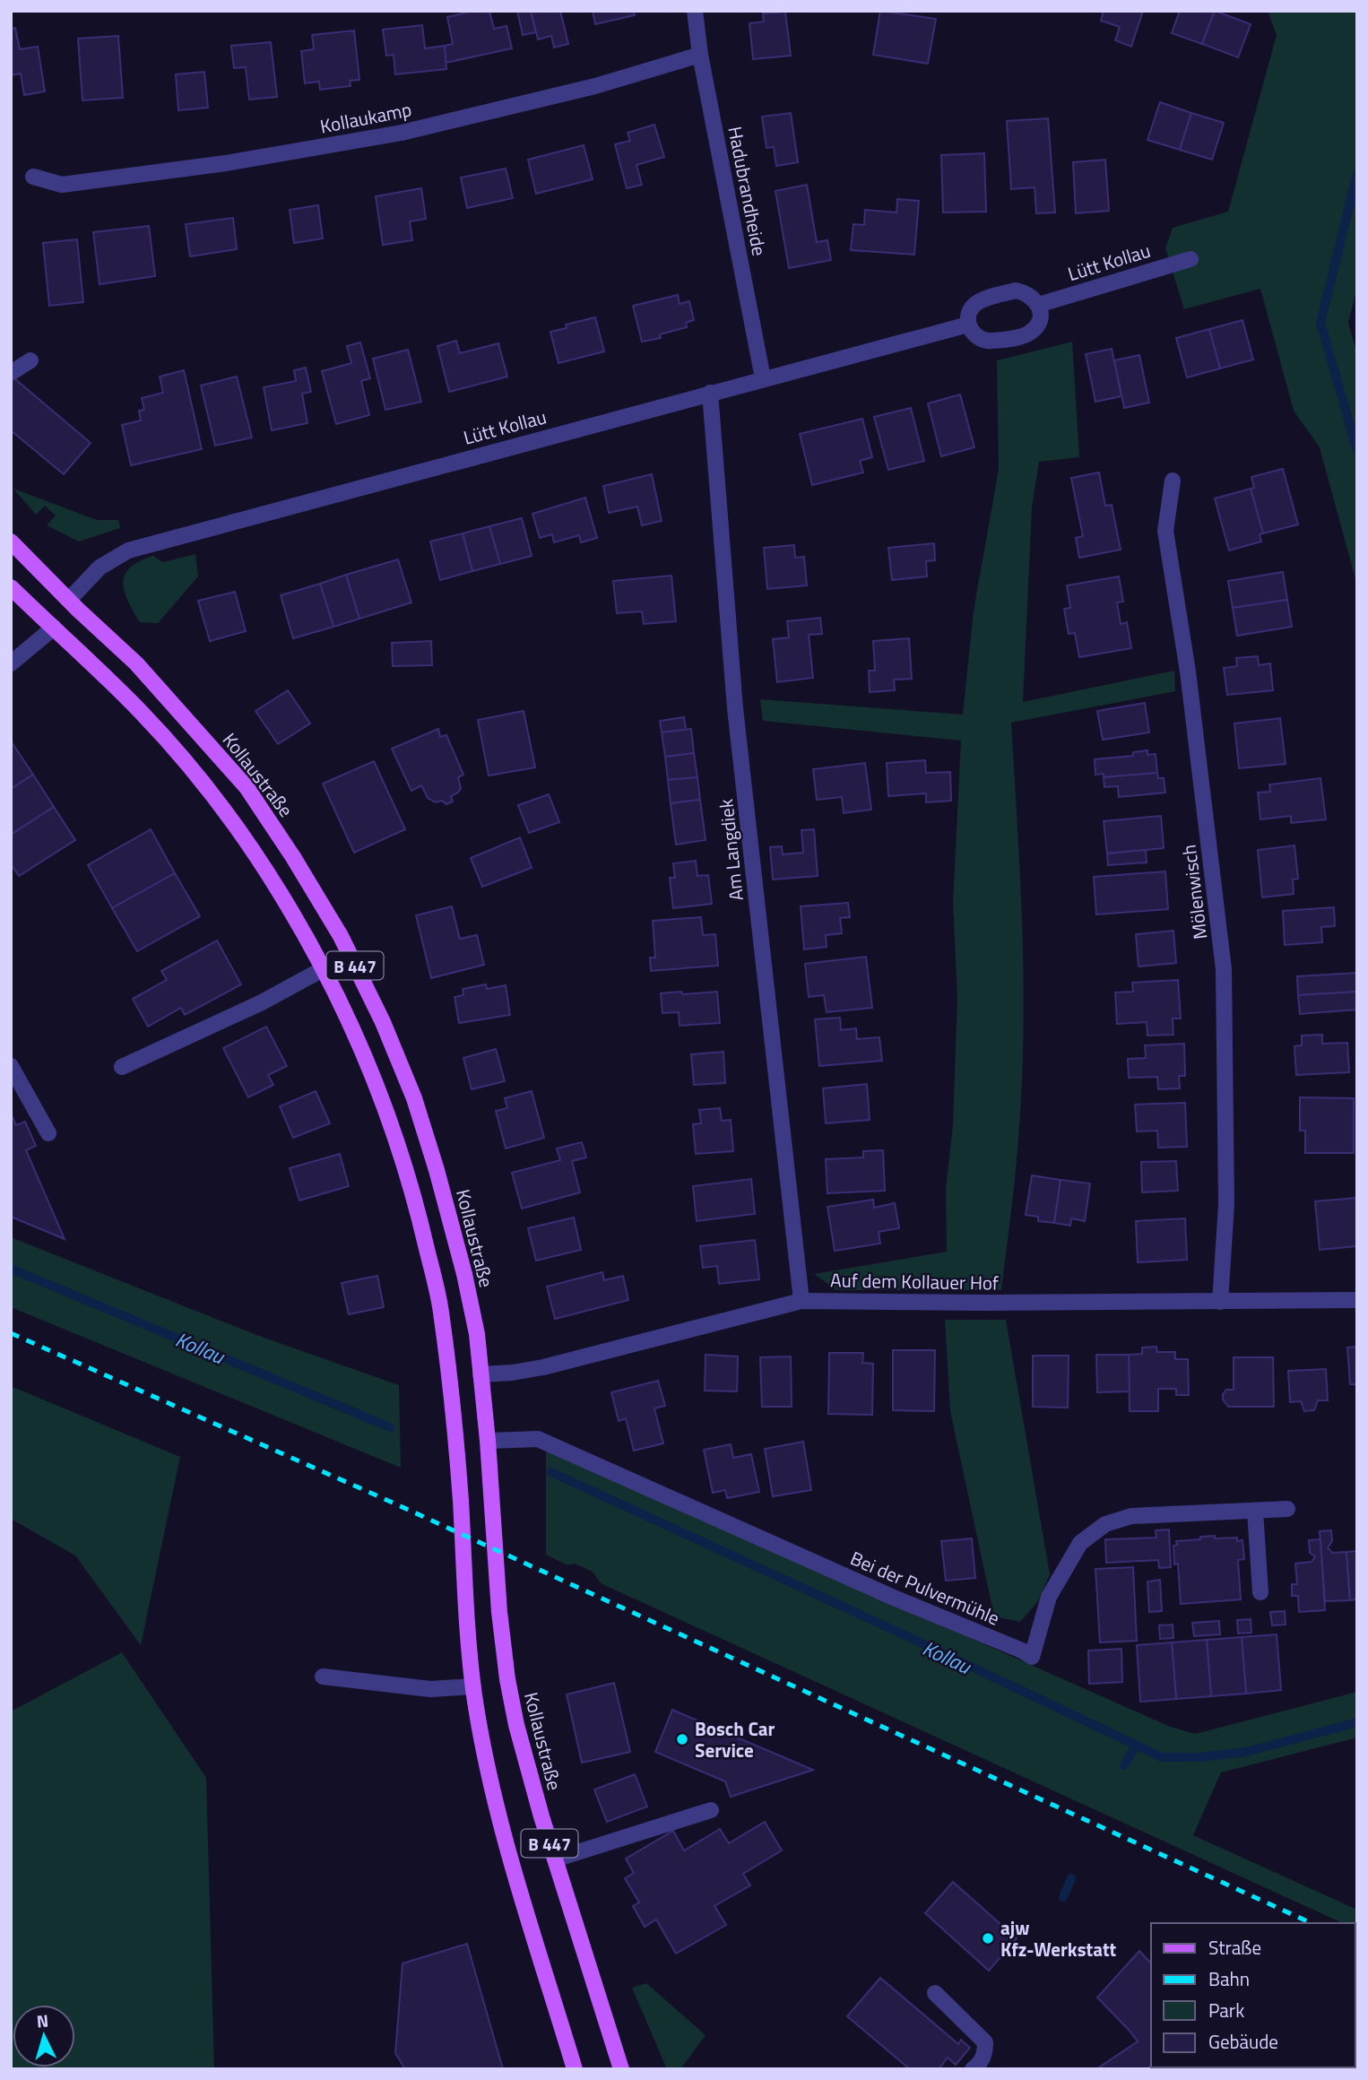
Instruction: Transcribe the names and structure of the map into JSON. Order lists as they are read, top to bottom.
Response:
{
  "streets": {
    "main road": ["Kollaustraße", "B 447"],
    "street": [
      "Kollaukamp",
      "Hadubrandheide",
      "Lütt Kollau",
      "Am Langdiek",
      "Mölenwisch",
      "Auf dem Kollauer Hof",
      "Bei der Pulvermühle"
    ]
  },
  "crossings": [
    ["Kollaukamp", "Hadubrandheide"],
    ["Hadubrandheide", "Lütt Kollau"],
    ["Lütt Kollau", "Kollaustraße"],
    ["Lütt Kollau", "Am Langdiek"],
    ["Kollaustraße", "Auf dem Kollauer Hof"],
    ["Kollaustraße", "Bei der Pulvermühle"],
    ["Am Langdiek", "Auf dem Kollauer Hof"],
    ["Mölenwisch", "Auf dem Kollauer Hof"]
  ],
  "water": ["Kollau"],
  "places": ["Bosch Car Service", "ajw Kfz-Werkstatt"],
  "legend": [
    "Straße",
    "Bahn",
    "Park",
    "Gebäude"
  ],
  "north": "top"
}
